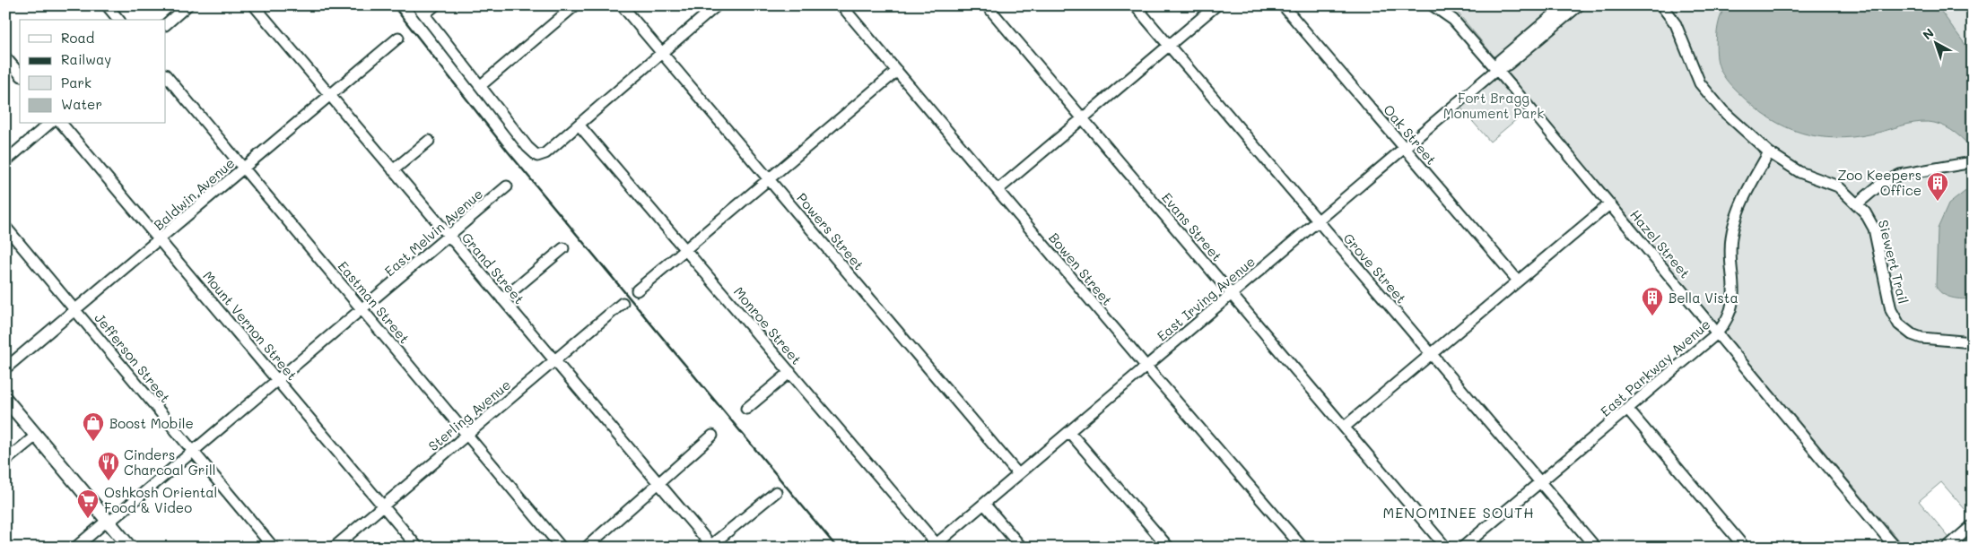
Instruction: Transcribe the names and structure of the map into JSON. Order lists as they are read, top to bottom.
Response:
{
  "streets": {
    "street": [
      "Oak Street",
      "Baldwin Avenue",
      "Evans Street",
      "Powers Street",
      "East Melvin Avenue",
      "Hazel Street",
      "Siewert Trail",
      "Grand Street",
      "Grove Street",
      "Bowen Street",
      "East Irving Avenue",
      "Eastman Street",
      "Mount Vernon Street",
      "Monroe Street",
      "Jefferson Street",
      "East Parkway Avenue",
      "Sterling Avenue"
    ]
  },
  "crossings": [
    ["Oak Street", "East Irving Avenue"],
    ["Baldwin Avenue", "Grand Street"],
    ["Baldwin Avenue", "Eastman Street"],
    ["Baldwin Avenue", "Mount Vernon Street"],
    ["Baldwin Avenue", "Jefferson Street"],
    ["Evans Street", "East Irving Avenue"],
    ["Powers Street", "East Irving Avenue"],
    ["East Melvin Avenue", "Grand Street"],
    ["East Melvin Avenue", "Eastman Street"],
    ["East Melvin Avenue", "Mount Vernon Street"],
    ["East Melvin Avenue", "Jefferson Street"],
    ["Hazel Street", "East Irving Avenue"],
    ["Hazel Street", "East Parkway Avenue"],
    ["Siewert Trail", "East Parkway Avenue"],
    ["Grand Street", "Sterling Avenue"],
    ["Grove Street", "East Irving Avenue"],
    ["Grove Street", "East Parkway Avenue"],
    ["Bowen Street", "East Irving Avenue"],
    ["East Irving Avenue", "Monroe Street"],
    ["Eastman Street", "Sterling Avenue"],
    ["Mount Vernon Street", "Sterling Avenue"]
  ],
  "districts": ["MENOMINEE SOUTH"],
  "parks": ["Fort Bragg Monument Park"],
  "places": {
    "building": ["Zoo Keepers Office", "Bella Vista"],
    "shop": ["Boost Mobile"],
    "restaurant": ["Cinders Charcoal Grill"],
    "supermarket": ["Oshkosh Oriental Food & Video"]
  },
  "legend": [
    "Road",
    "Railway",
    "Park",
    "Water"
  ],
  "north": "top left"
}
